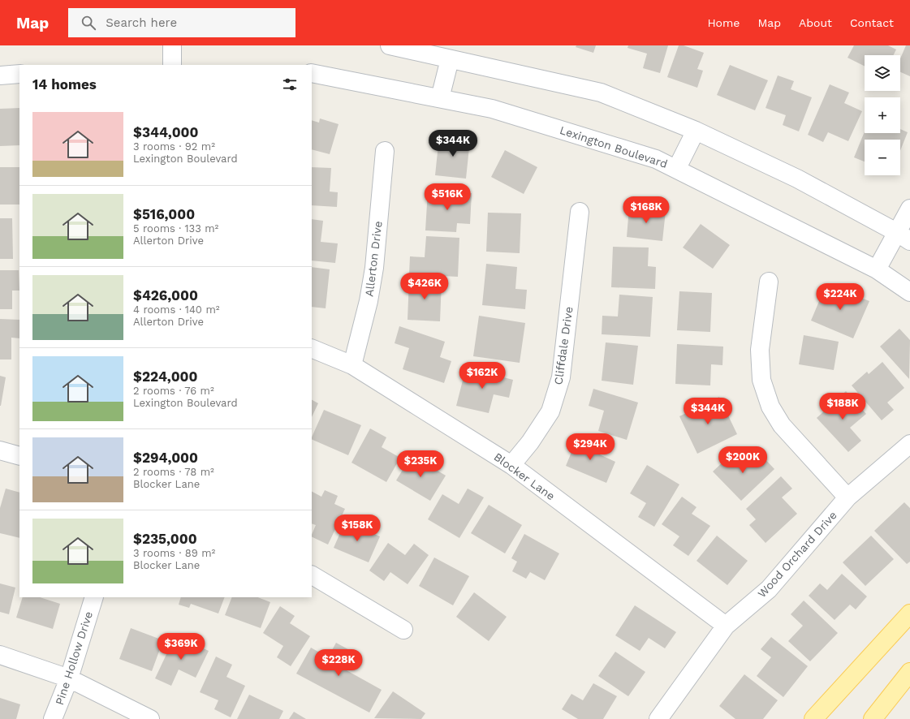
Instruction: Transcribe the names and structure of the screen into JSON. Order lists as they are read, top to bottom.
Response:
{
  "streets": {
    "street": [
      "Lexington Boulevard",
      "Allerton Drive",
      "Cliffdale Drive",
      "Blocker Lane",
      "Wood Orchard Drive",
      "Pine Hollow Drive"
    ]
  },
  "crossings": [
    ["Allerton Drive", "Blocker Lane"],
    ["Cliffdale Drive", "Blocker Lane"],
    ["Blocker Lane", "Wood Orchard Drive"]
  ],
  "page": {
    "header": "Map",
    "search": "Search here",
    "nav": [
      "Home",
      "Map",
      "About",
      "Contact"
    ],
    "map_buttons": ["+", "−"],
    "heading": "14 homes",
    "list": [
      {
        "name": "$344,000",
        "note": "3 rooms · 92 m² · Lexington Boulevard"
      },
      {
        "name": "$516,000",
        "note": "5 rooms · 133 m² · Allerton Drive"
      },
      {
        "name": "$426,000",
        "note": "4 rooms · 140 m² · Allerton Drive"
      },
      {
        "name": "$224,000",
        "note": "2 rooms · 76 m² · Lexington Boulevard"
      },
      {
        "name": "$294,000",
        "note": "2 rooms · 78 m² · Blocker Lane"
      },
      {
        "name": "$235,000",
        "note": "3 rooms · 89 m² · Blocker Lane"
      }
    ],
    "price": [
      "$344K",
      "$516K",
      "$168K",
      "$426K",
      "$224K",
      "$162K",
      "$188K",
      "$344K",
      "$294K",
      "$200K",
      "$235K",
      "$158K",
      "$369K",
      "$228K"
    ]
  }
}
